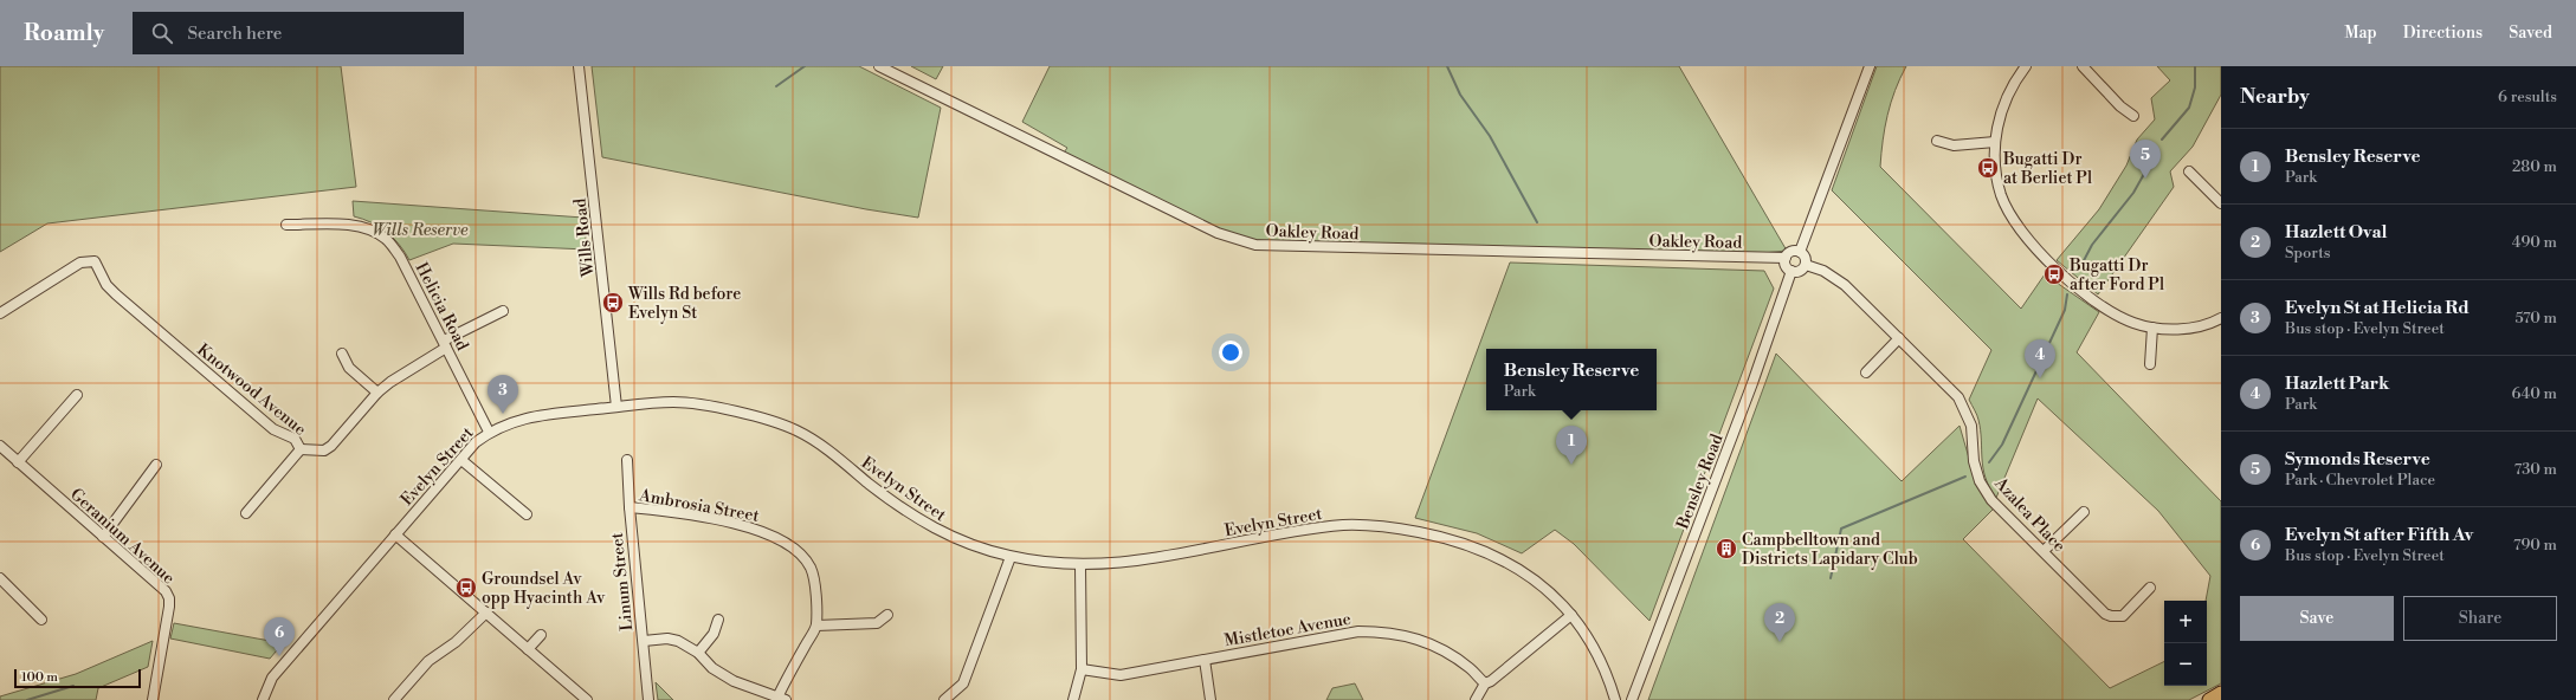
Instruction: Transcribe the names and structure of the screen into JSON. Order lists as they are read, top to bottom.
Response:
{
  "streets": {
    "street": [
      "Oakley Road",
      "Wills Road",
      "Helicia Road",
      "Knotwood Avenue",
      "Evelyn Street",
      "Bensley Road",
      "Ambrosia Street",
      "Azalea Place",
      "Geranium Avenue",
      "Linum Street",
      "Mistletoe Avenue"
    ]
  },
  "crossings": [
    ["Oakley Road", "Bensley Road"],
    ["Oakley Road", "Azalea Place"],
    ["Wills Road", "Evelyn Street"],
    ["Helicia Road", "Knotwood Avenue"],
    ["Helicia Road", "Evelyn Street"],
    ["Bensley Road", "Azalea Place"],
    ["Ambrosia Street", "Linum Street"]
  ],
  "parks": ["Wills Reserve"],
  "places": {
    "bus stop": [
      "Bugatti Dr at Berliet Pl",
      "Bugatti Dr after Ford Pl",
      "Wills Rd before Evelyn St",
      "Groundsel Av opp Hyacinth Av"
    ],
    "building": ["Campbelltown and Districts Lapidary Club"]
  },
  "scale_bar": "100 m",
  "page": {
    "header": "Roamly",
    "search": "Search here",
    "nav": ["Map", "Directions", "Saved"],
    "heading": ["Nearby", "6 results"],
    "list": [
      {
        "mark": "1",
        "name": "Bensley Reserve",
        "note": "Park",
        "value": "280 m"
      },
      {
        "mark": "2",
        "name": "Hazlett Oval",
        "note": "Sports",
        "value": "490 m"
      },
      {
        "mark": "3",
        "name": "Evelyn St at Helicia Rd",
        "note": "Bus stop · Evelyn Street",
        "value": "570 m"
      },
      {
        "mark": "4",
        "name": "Hazlett Park",
        "note": "Park",
        "value": "640 m"
      },
      {
        "mark": "5",
        "name": "Symonds Reserve",
        "note": "Park · Chevrolet Place",
        "value": "730 m"
      },
      {
        "mark": "6",
        "name": "Evelyn St after Fifth Av",
        "note": "Bus stop · Evelyn Street",
        "value": "790 m"
      }
    ],
    "pins": [
      "5",
      "4",
      "3",
      "1",
      "2",
      "6"
    ],
    "popup": ["Bensley Reserve", "Park"],
    "buttons": ["Save", "Share"],
    "map_buttons": ["+", "−"],
    "scale": "100 m"
  }
}
